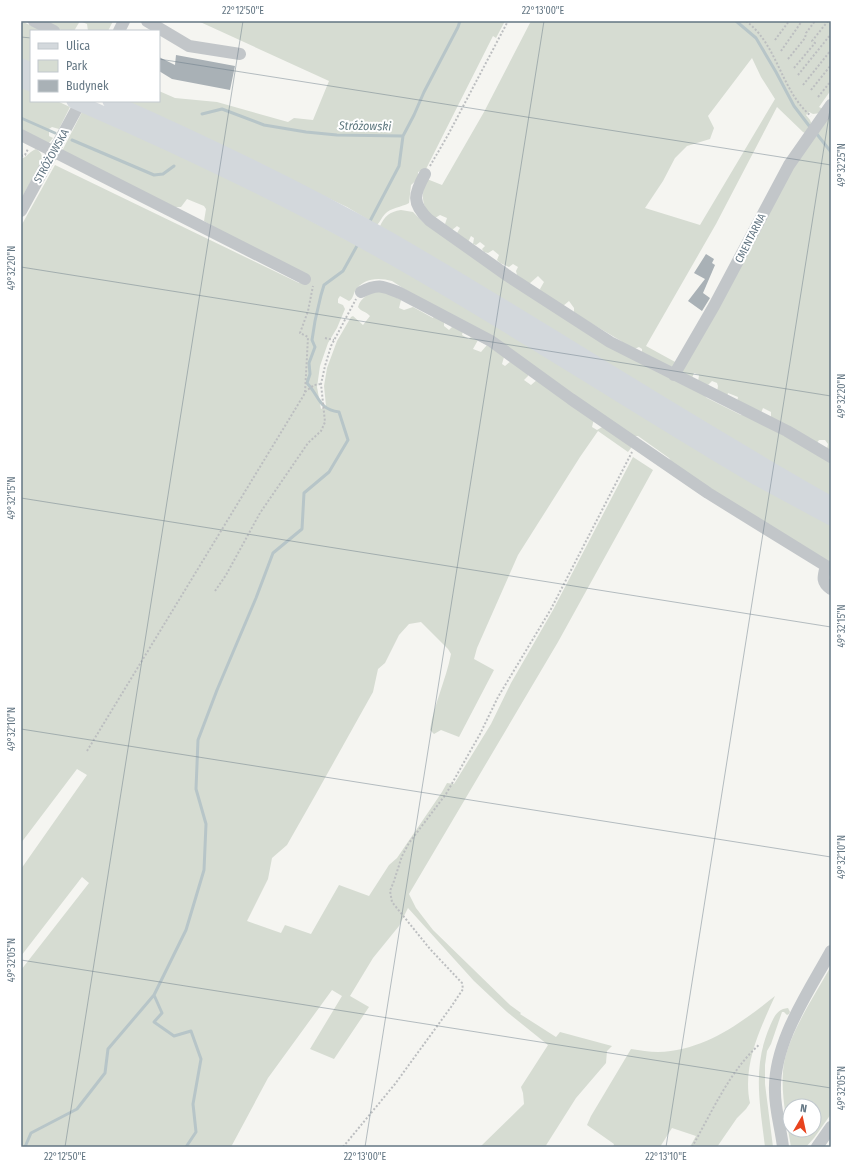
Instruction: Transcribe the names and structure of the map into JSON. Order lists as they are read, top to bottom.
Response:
{
  "streets": {
    "street": ["STRÓŻOWSKA", "CMENTARNA"]
  },
  "water": ["Stróżowski"],
  "legend": ["Ulica", "Park", "Budynek"],
  "north": "top",
  "coordinates": [
    "22°12'50\"E",
    "22°13'00\"E",
    "49°32'25\"N",
    "49°32'20\"N",
    "49°32'15\"N",
    "49°32'10\"N",
    "49°32'05\"N",
    "22°13'10\"E"
  ]
}
